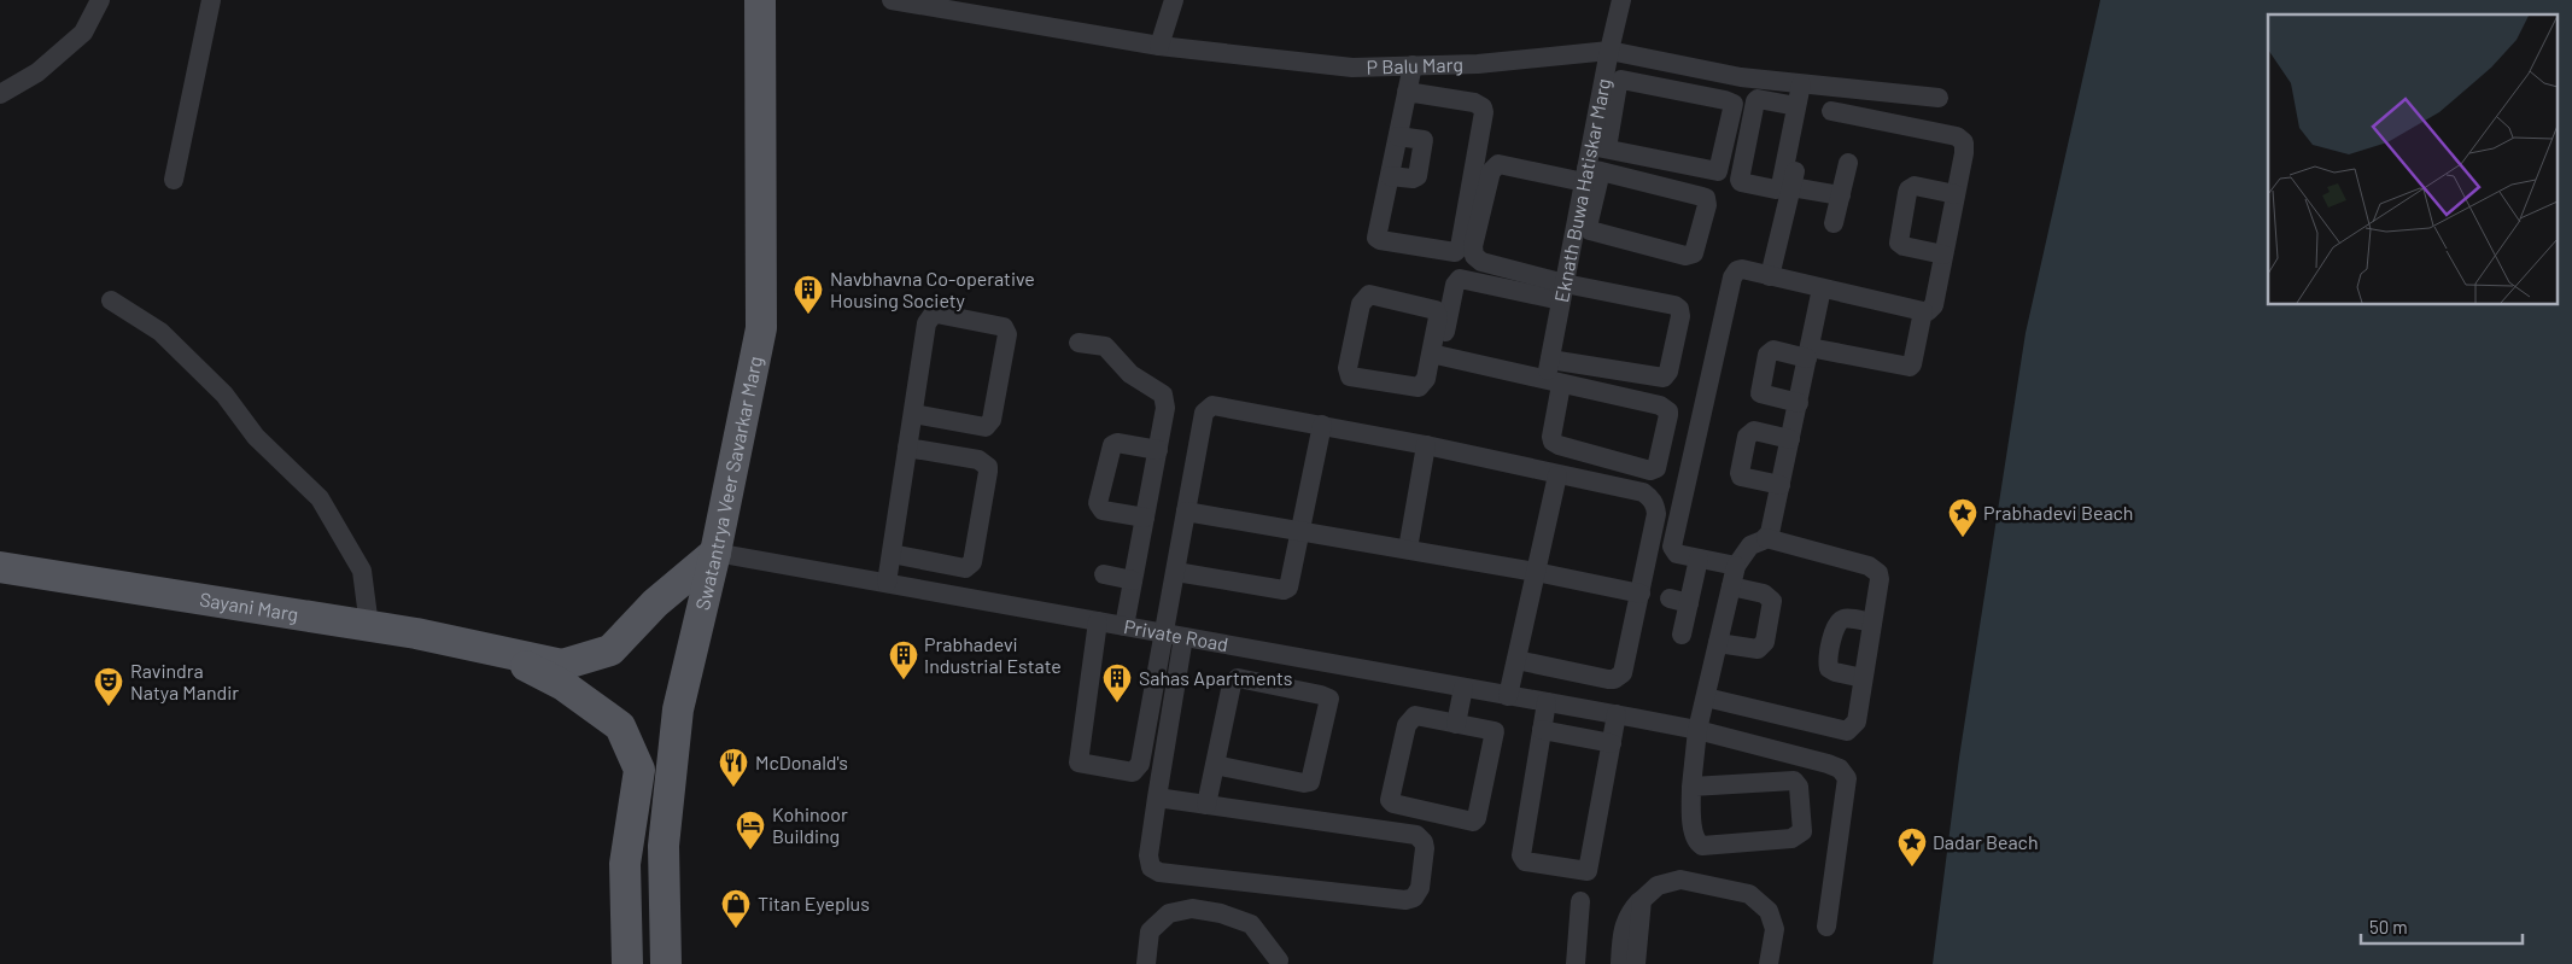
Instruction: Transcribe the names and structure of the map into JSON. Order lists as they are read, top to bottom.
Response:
{
  "streets": {
    "main road": ["Swatantrya Veer Savarkar Marg", "Sayani Marg"],
    "street": ["P Balu Marg", "Eknath Buwa Hatiskar Marg", "Private Road"]
  },
  "crossings": [
    ["P Balu Marg", "Eknath Buwa Hatiskar Marg"],
    ["Swatantrya Veer Savarkar Marg", "Sayani Marg"],
    ["Swatantrya Veer Savarkar Marg", "Private Road"],
    ["Sayani Marg", "Private Road"]
  ],
  "places": {
    "building": ["Navbhavna Co-operative Housing Society", "Prabhadevi Industrial Estate", "Sahas Apartments"],
    "place": ["Prabhadevi Beach", "Dadar Beach"],
    "theatre": ["Ravindra Natya Mandir"],
    "restaurant": ["McDonald's"],
    "hotel": ["Kohinoor Building"],
    "shop": ["Titan Eyeplus"]
  },
  "scale_bar": "50 m"
}
